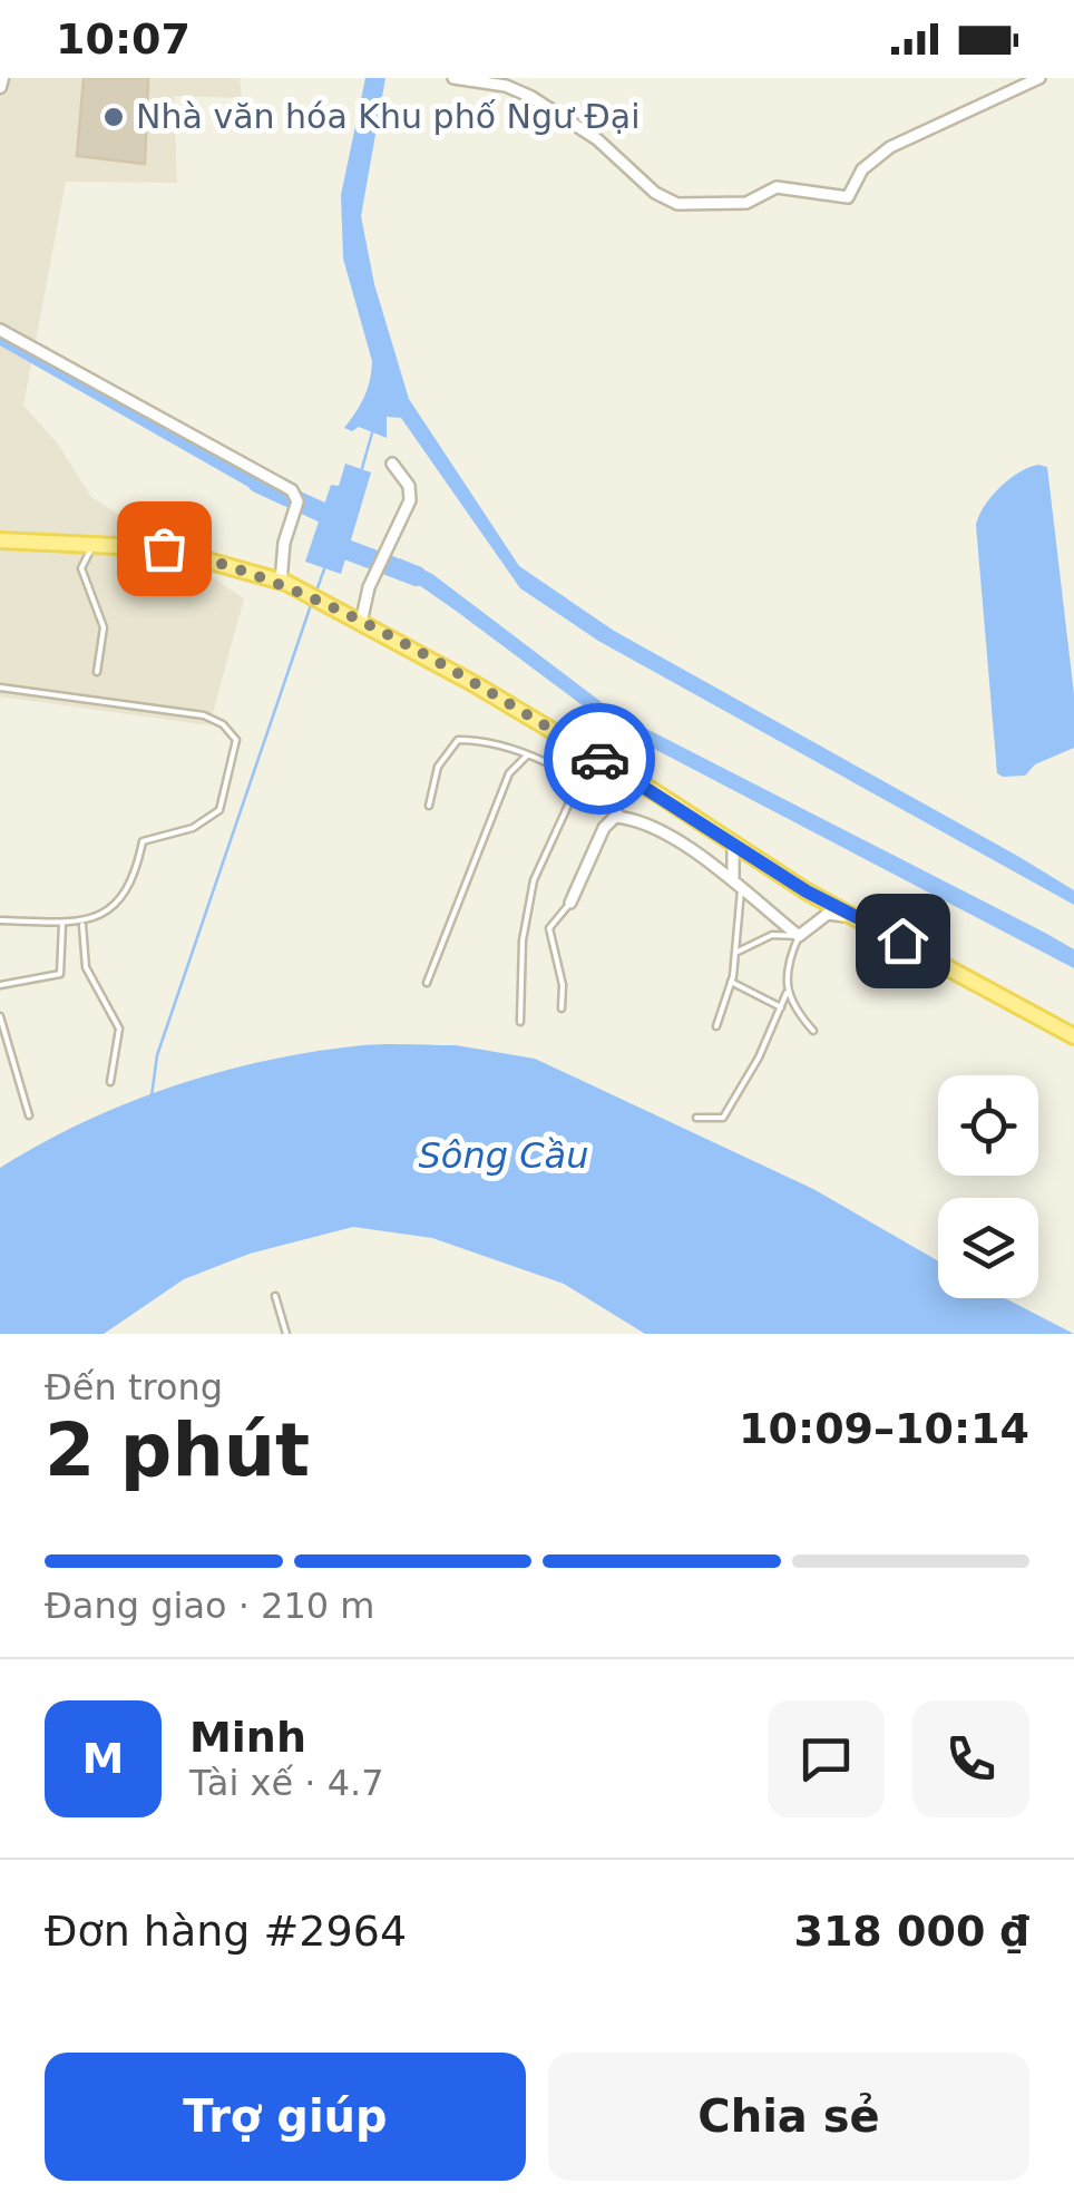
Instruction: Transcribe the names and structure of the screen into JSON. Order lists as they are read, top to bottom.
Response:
{
  "water": ["Sông Cầu"],
  "places": ["Nhà văn hóa Khu phố Ngư Đại"],
  "page": {
    "status": "10:07",
    "heading": ["2 phút", "Đến trong", "10:09–10:14"],
    "panel": [
      "Minh",
      "Tài xế · 4.7",
      "Đơn hàng #2964",
      "318 000 ₫"
    ],
    "bar": "Đang giao · 210 m",
    "round": "M",
    "buttons": ["Trợ giúp", "Chia sẻ"]
  }
}
